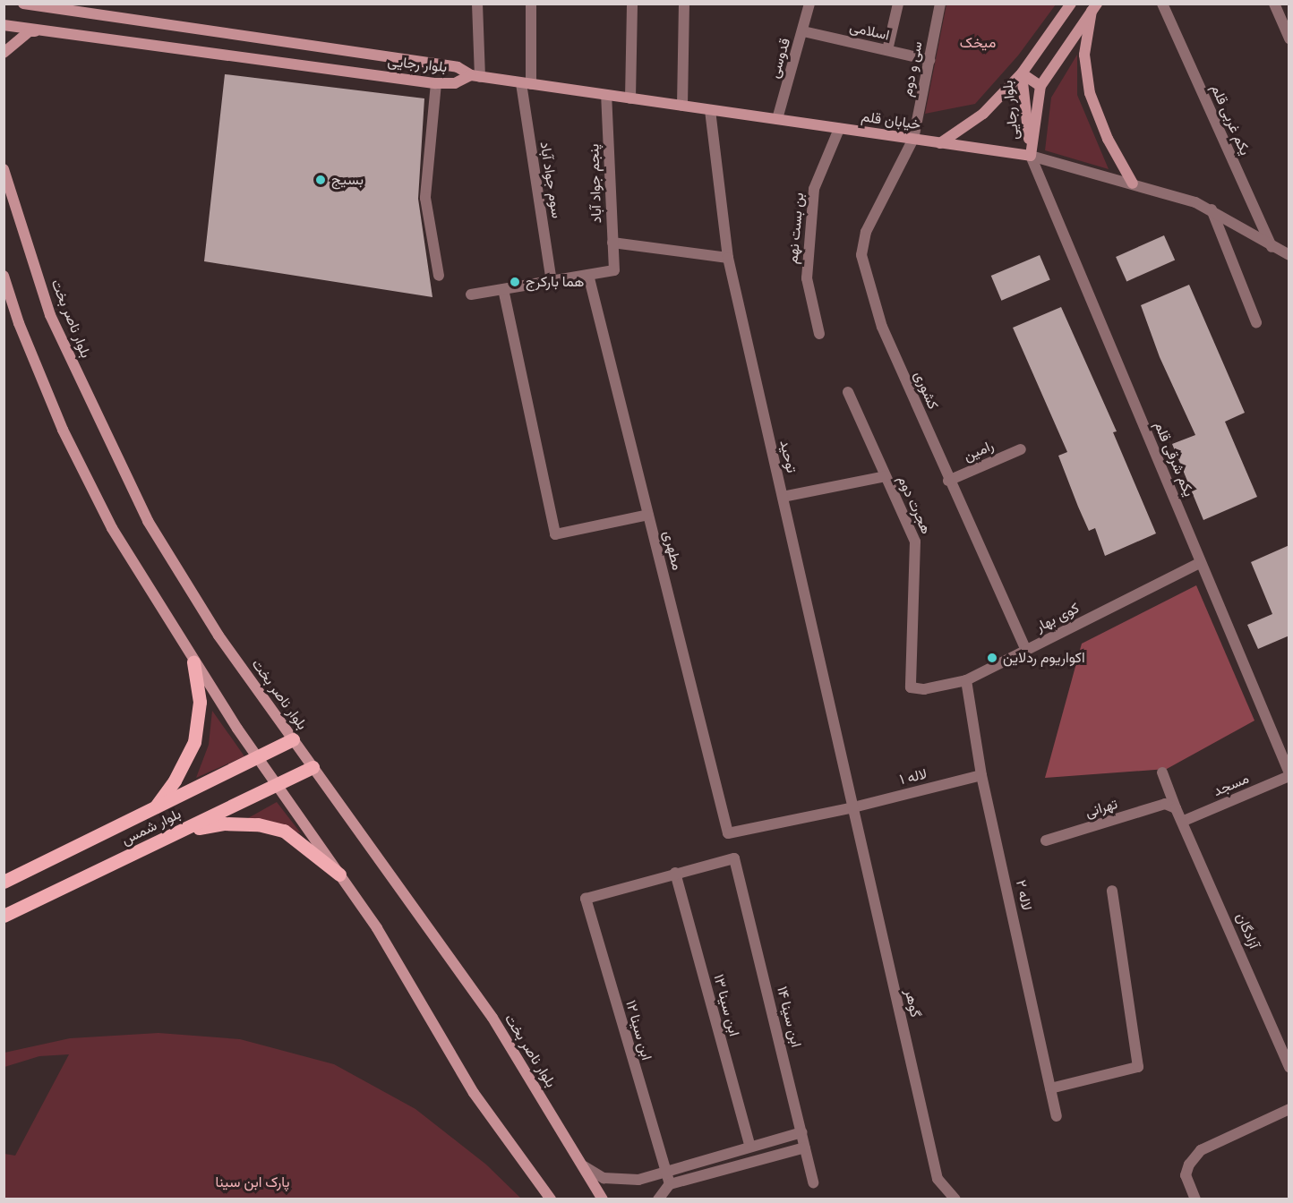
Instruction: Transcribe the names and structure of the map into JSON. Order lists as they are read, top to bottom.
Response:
{
  "streets": {
    "main road": [
      "بلوار رجایی",
      "خیابان قلم",
      "بلوار ناصر بخت",
      "بلوار شمس"
    ],
    "street": [
      "اسلامی",
      "قدوسی",
      "سی و دوم",
      "یکم غربی قلم",
      "سوم جواد آباد",
      "پنجم جواد آباد",
      "بن بست نهم",
      "کشوری",
      "رامین",
      "توحید",
      "یکم شرقی قلم",
      "هجرت دوم",
      "مطهری",
      "کوی بهار",
      "لاله ۱",
      "مسجد",
      "تهرانی",
      "لاله ۲",
      "آزادگان",
      "گوهر",
      "ابن سینا ۱۳",
      "ابن سینا ۱۴",
      "ابن سینا ۱۲"
    ]
  },
  "crossings": [
    ["اسلامی", "قدوسی"],
    ["اسلامی", "سی و دوم"],
    ["قدوسی", "خیابان قلم"],
    ["بلوار رجایی", "خیابان قلم"],
    ["بلوار رجایی", "یکم شرقی قلم"],
    ["سی و دوم", "خیابان قلم"],
    ["سی و دوم", "کشوری"],
    ["یکم غربی قلم", "خیابان قلم"],
    ["خیابان قلم", "سوم جواد آباد"],
    ["خیابان قلم", "پنجم جواد آباد"],
    ["خیابان قلم", "بن بست نهم"],
    ["خیابان قلم", "کشوری"],
    ["خیابان قلم", "توحید"],
    ["خیابان قلم", "یکم شرقی قلم"],
    ["پنجم جواد آباد", "مطهری"],
    ["بلوار ناصر بخت", "بلوار شمس"],
    ["کشوری", "رامین"],
    ["کشوری", "کوی بهار"],
    ["توحید", "لاله ۱"],
    ["توحید", "گوهر"],
    ["یکم شرقی قلم", "کوی بهار"],
    ["یکم شرقی قلم", "مسجد"],
    ["هجرت دوم", "کوی بهار"],
    ["مطهری", "لاله ۱"],
    ["کوی بهار", "لاله ۲"],
    ["لاله ۱", "لاله ۲"],
    ["لاله ۱", "گوهر"],
    ["مسجد", "آزادگان"],
    ["تهرانی", "آزادگان"],
    ["ابن سینا ۱۳", "ابن سینا ۱۴"],
    ["ابن سینا ۱۳", "ابن سینا ۱۲"],
    ["ابن سینا ۱۴", "ابن سینا ۱۲"]
  ],
  "parks": ["میخک", "پارک ابن سینا"],
  "places": ["بسیج", "هما بارکرج", "اکواریوم ردلاین"]
}
